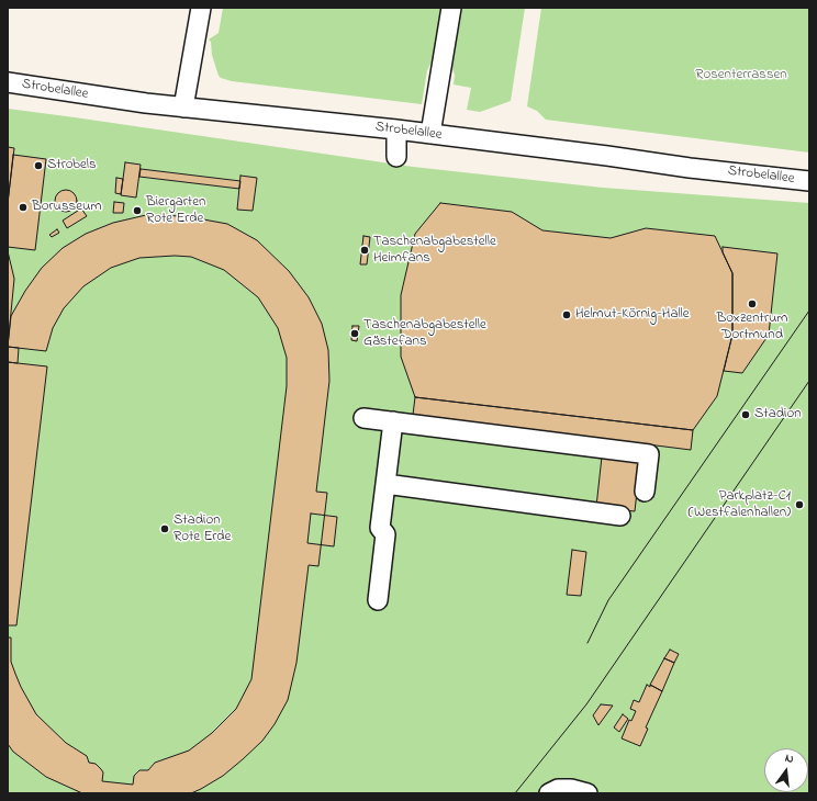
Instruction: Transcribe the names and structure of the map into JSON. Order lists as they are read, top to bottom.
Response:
{
  "streets": {
    "street": ["Strobelallee"]
  },
  "parks": ["Rosenterrassen"],
  "places": [
    "Strobels",
    "Borusseum",
    "Biergarten Rote Erde",
    "Taschenabgabestelle Heimfans",
    "Boxzentrum Dortmund",
    "Helmut-Körnig-Halle",
    "Taschenabgabestelle Gästefans",
    "Stadion",
    "Parkplatz-C1 (Westfalenhallen)",
    "Stadion Rote Erde"
  ],
  "north": "top"
}
